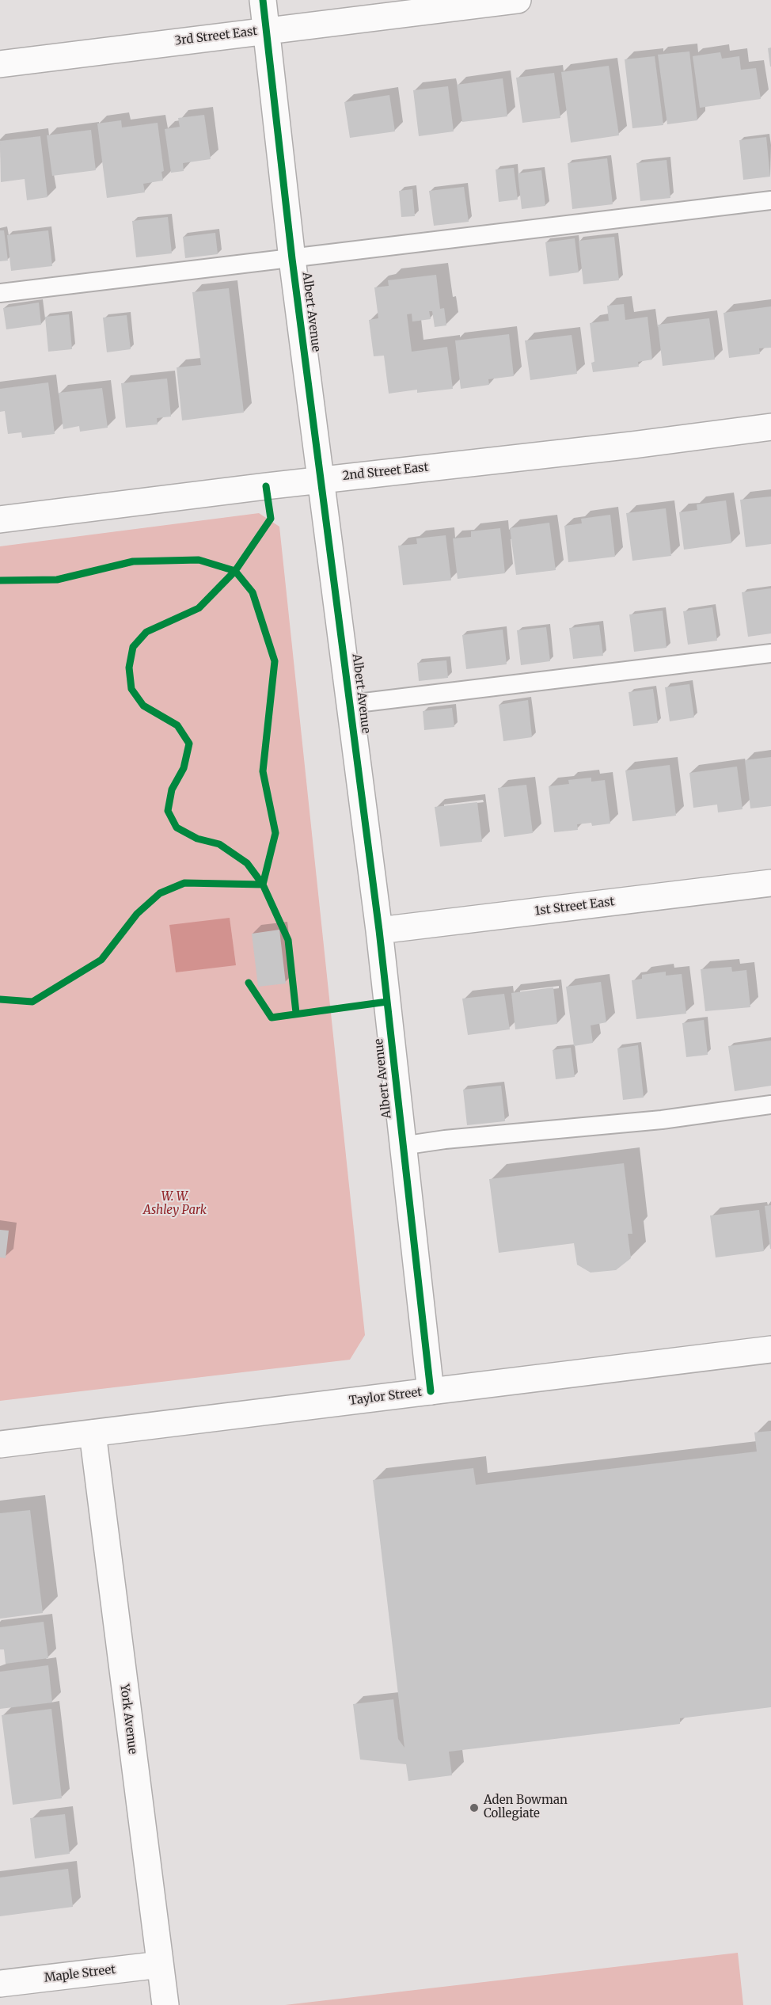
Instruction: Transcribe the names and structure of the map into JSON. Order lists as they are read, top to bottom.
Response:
{
  "streets": {
    "street": [
      "3rd Street East",
      "Albert Avenue",
      "2nd Street East",
      "1st Street East",
      "Taylor Street",
      "York Avenue",
      "Maple Street"
    ]
  },
  "crossings": [
    ["3rd Street East", "Albert Avenue"],
    ["Albert Avenue", "2nd Street East"],
    ["Albert Avenue", "1st Street East"],
    ["Albert Avenue", "Taylor Street"],
    ["Taylor Street", "York Avenue"],
    ["York Avenue", "Maple Street"]
  ],
  "parks": ["W. W. Ashley Park"],
  "places": ["Aden Bowman Collegiate"]
}
